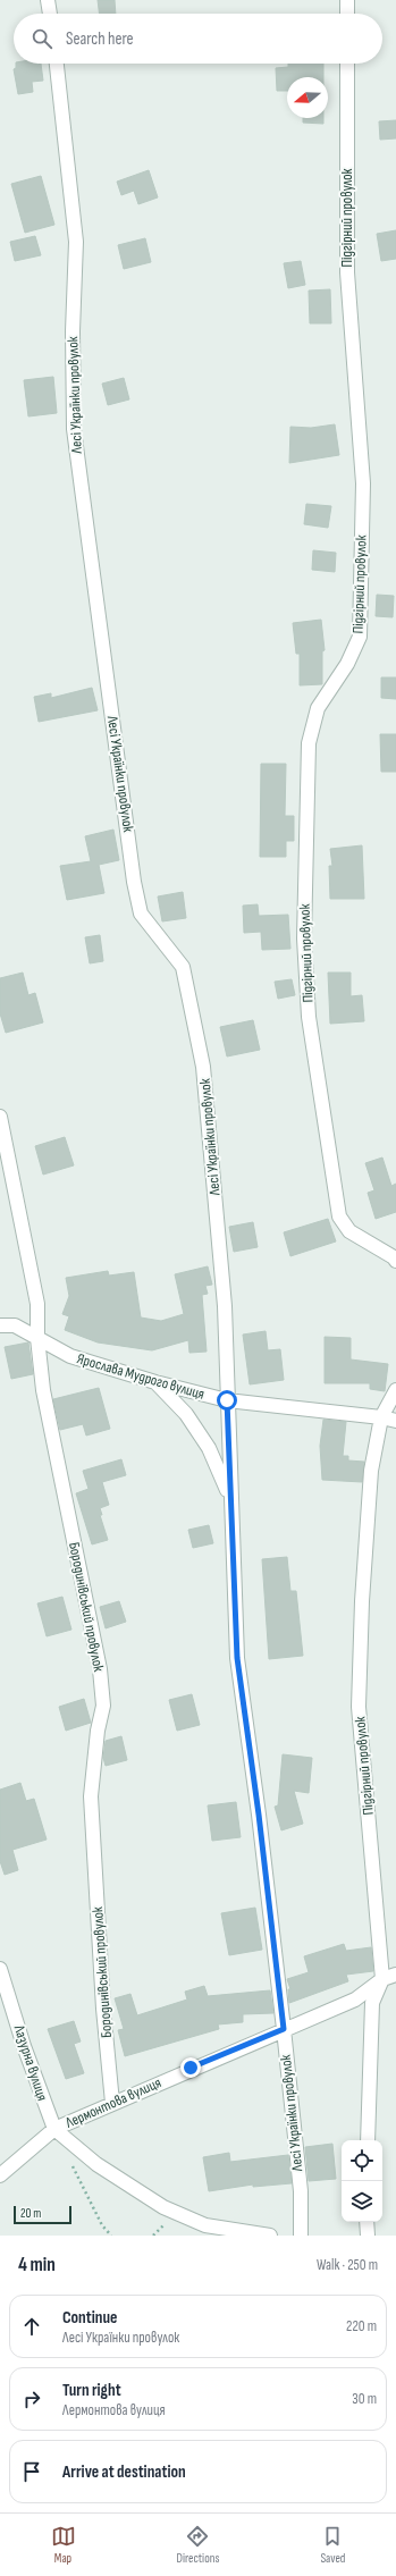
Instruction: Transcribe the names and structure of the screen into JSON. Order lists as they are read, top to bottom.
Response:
{
  "streets": {
    "street": [
      "Підгірний провулок",
      "Лесі Українки провулок",
      "Ярослава Мудрого вулиця",
      "Бородинівський провулок",
      "Лазурна вулиця",
      "Лермонтова вулиця"
    ]
  },
  "crossings": [
    ["Підгірний провулок", "Ярослава Мудрого вулиця"],
    ["Підгірний провулок", "Лермонтова вулиця"],
    ["Лесі Українки провулок", "Ярослава Мудрого вулиця"],
    ["Лесі Українки провулок", "Лермонтова вулиця"],
    ["Ярослава Мудрого вулиця", "Бородинівський провулок"],
    ["Бородинівський провулок", "Лермонтова вулиця"],
    ["Лазурна вулиця", "Лермонтова вулиця"]
  ],
  "scale_bar": "20 m",
  "north": "left",
  "page": {
    "search": "Search here",
    "scale": "20 m",
    "heading": ["4 min", "Walk · 250 m"],
    "list": [
      ["Continue", "Лесі Українки провулок", "220 m"],
      ["Turn right", "Лермонтова вулиця", "30 m"],
      "Arrive at destination"
    ],
    "nav": ["Map", "Directions", "Saved"]
  }
}
